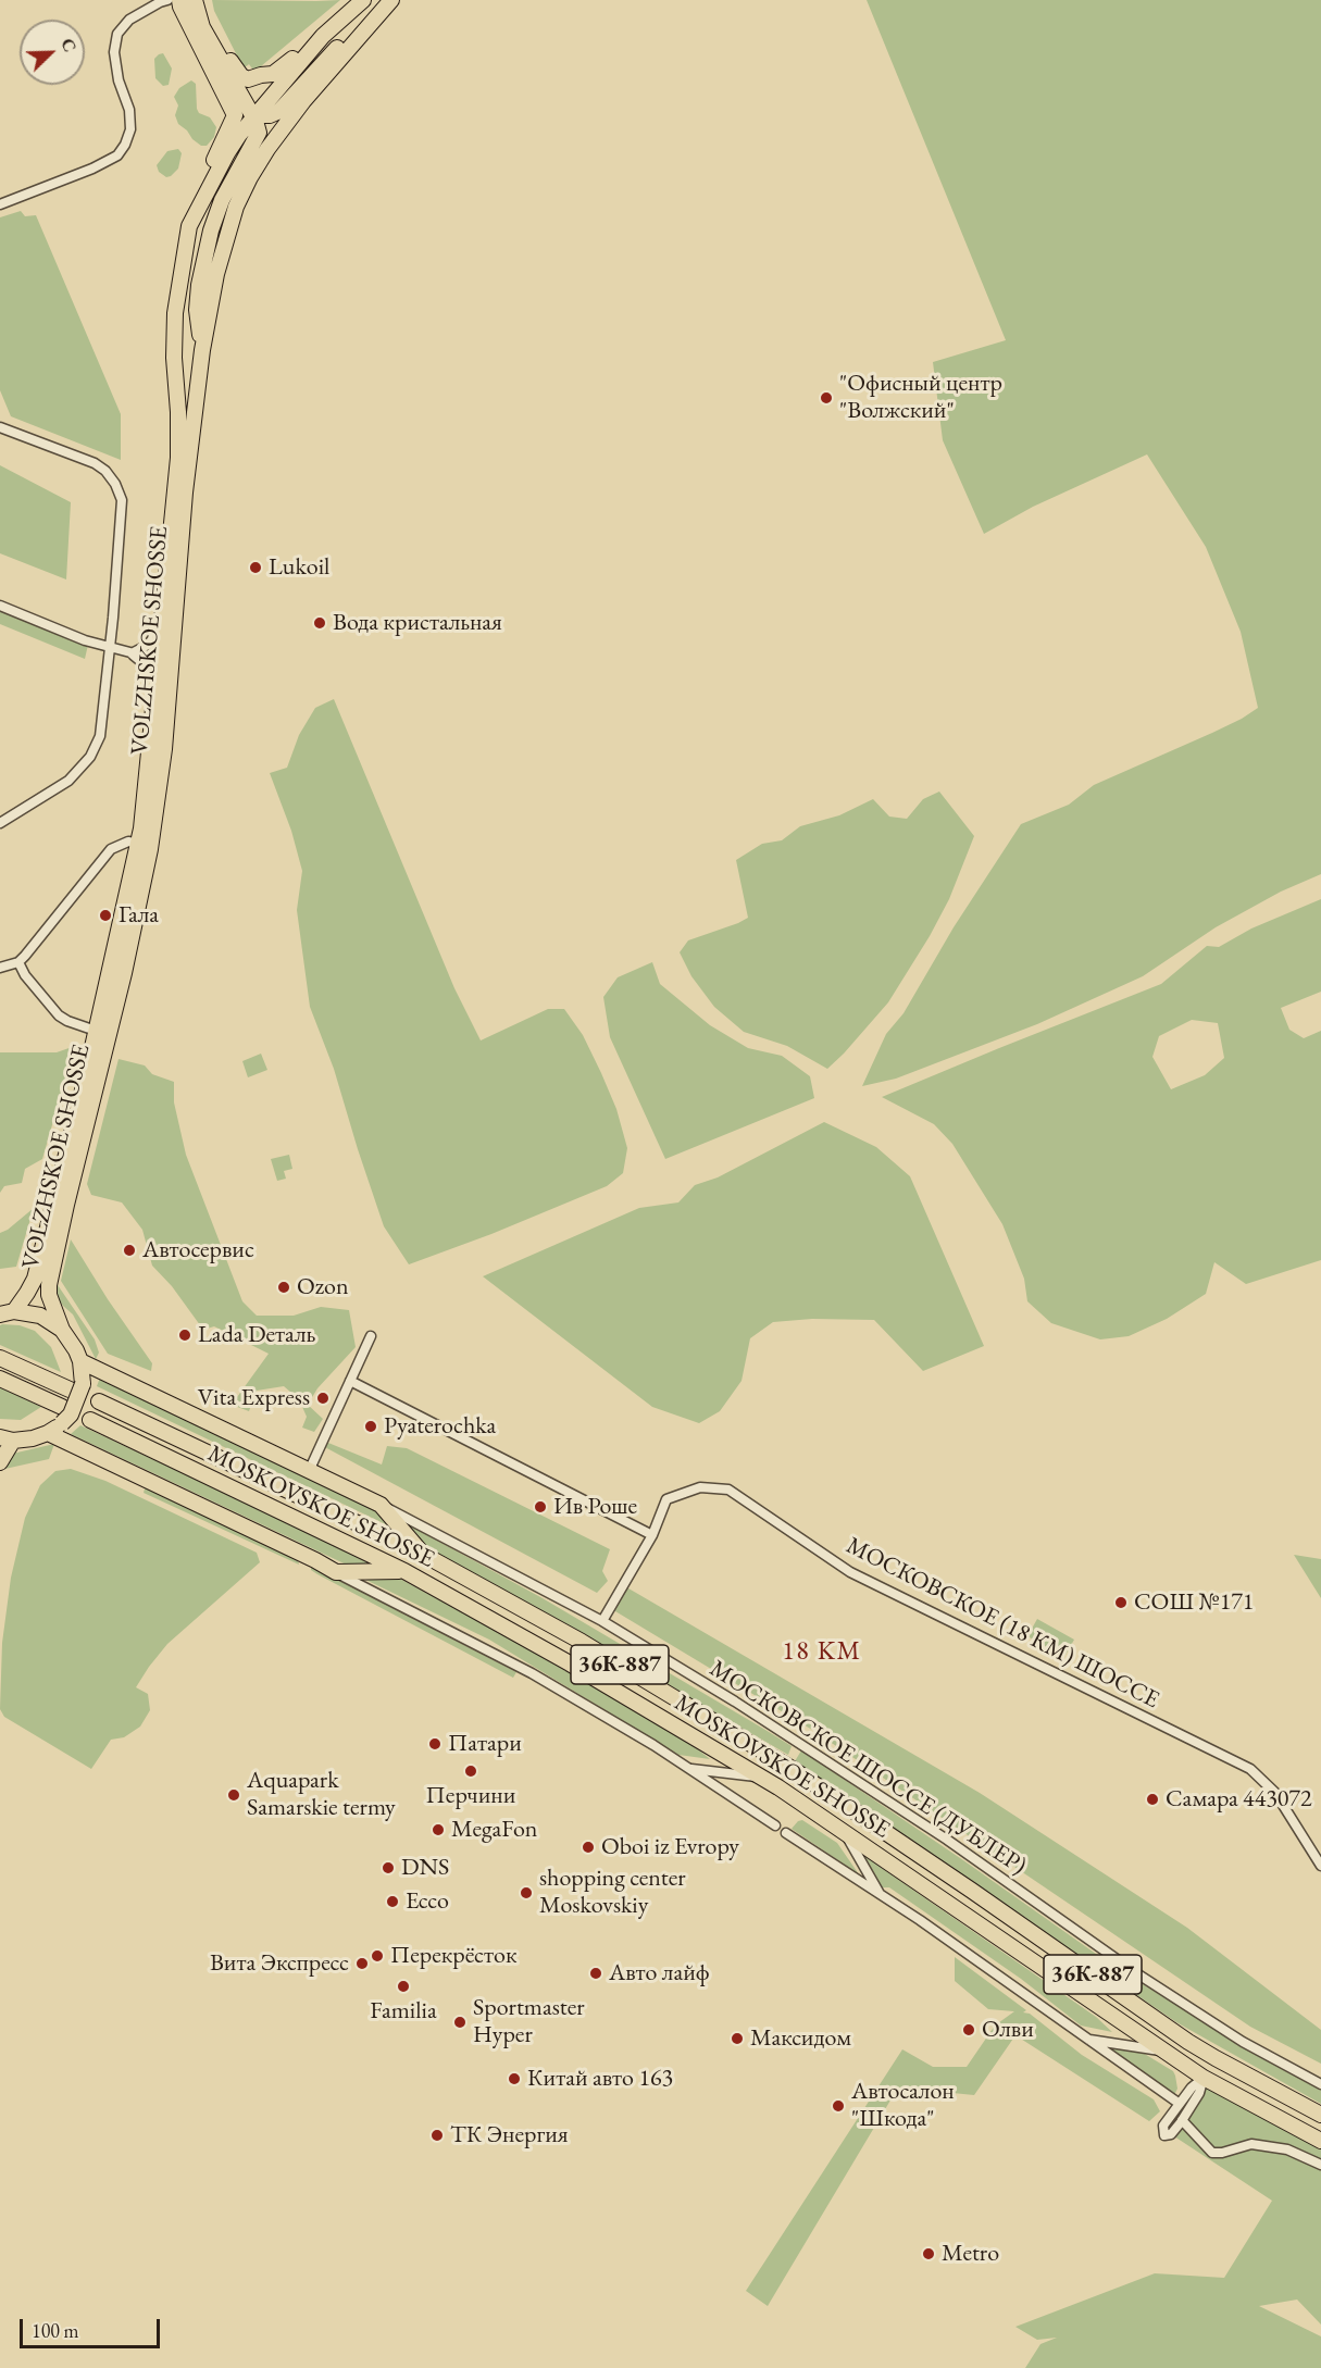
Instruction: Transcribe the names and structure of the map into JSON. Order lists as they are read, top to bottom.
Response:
{
  "streets": {
    "main road": ["VOLZHSKOE SHOSSE", "MOSKOVSKOE SHOSSE", "36К-887"],
    "street": ["МОСКОВСКОЕ (18 КМ) ШОССЕ", "МОСКОВСКОЕ ШОССЕ (ДУБЛЕР)"]
  },
  "crossings": [
    ["МОСКОВСКОЕ (18 КМ) ШОССЕ", "МОСКОВСКОЕ ШОССЕ (ДУБЛЕР)"]
  ],
  "districts": ["18 KM"],
  "places": [
    "\"Офисный центр \"Волжский\"",
    "Lukoil",
    "Вода кристальная",
    "Гала",
    "Автосервис",
    "Ozon",
    "Lada Dеталь",
    "Vita Express",
    "Pyaterochka",
    "Ив Роше",
    "СОШ №171",
    "Патари",
    "Перчини",
    "Aquapark Samarskie termy",
    "Самара 443072",
    "MegaFon",
    "Oboi iz Evropy",
    "DNS",
    "shopping center Moskovskiy",
    "Ecco",
    "Перекрёсток",
    "Вита Экспресс",
    "Авто лайф",
    "Familia",
    "Sportmaster Hyper",
    "Олви",
    "Максидом",
    "Китай авто 163",
    "Автосалон \"Шкода\"",
    "ТК Энергия",
    "Metro"
  ],
  "scale_bar": "100 m",
  "north": "top right"
}
